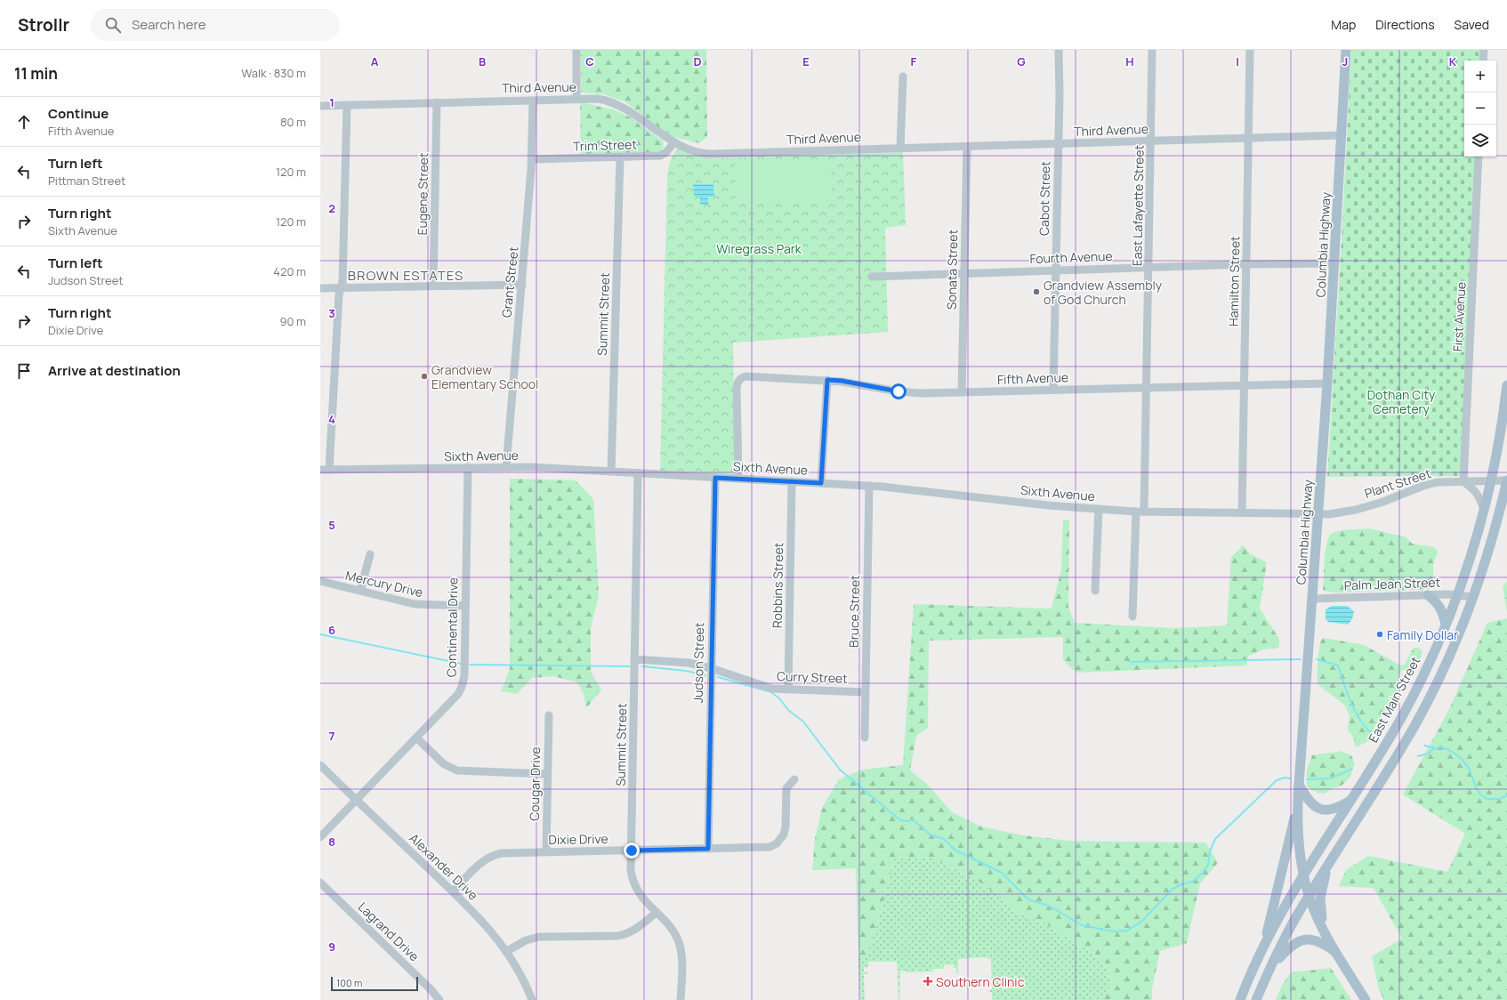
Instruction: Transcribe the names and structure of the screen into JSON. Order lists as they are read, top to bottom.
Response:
{
  "streets": {
    "main road": ["Columbia Highway", "East Main Street"],
    "street": [
      "Third Avenue",
      "Trim Street",
      "Eugene Street",
      "Cabot Street",
      "East Lafayette Street",
      "Fourth Avenue",
      "Sonata Street",
      "Hamilton Street",
      "Grant Street",
      "Summit Street",
      "First Avenue",
      "Fifth Avenue",
      "Sixth Avenue",
      "Plant Street",
      "Mercury Drive",
      "Palm Jean Street",
      "Robbins Street",
      "Bruce Street",
      "Continental Drive",
      "Judson Street",
      "Curry Street",
      "Cougar Drive",
      "Dixie Drive",
      "Alexander Drive",
      "Lagrand Drive"
    ]
  },
  "crossings": [
    ["Third Avenue", "Trim Street"],
    ["Third Avenue", "Eugene Street"],
    ["Third Avenue", "Cabot Street"],
    ["Third Avenue", "East Lafayette Street"],
    ["Third Avenue", "Columbia Highway"],
    ["Third Avenue", "Sonata Street"],
    ["Third Avenue", "Hamilton Street"],
    ["Third Avenue", "Grant Street"],
    ["Trim Street", "Grant Street"],
    ["Trim Street", "Summit Street"],
    ["Cabot Street", "Fourth Avenue"],
    ["Cabot Street", "Fifth Avenue"],
    ["East Lafayette Street", "Fourth Avenue"],
    ["East Lafayette Street", "Fifth Avenue"],
    ["East Lafayette Street", "Sixth Avenue"],
    ["Columbia Highway", "Fourth Avenue"],
    ["Columbia Highway", "Fifth Avenue"],
    ["Columbia Highway", "Plant Street"],
    ["Columbia Highway", "Palm Jean Street"],
    ["Columbia Highway", "East Main Street"],
    ["Fourth Avenue", "Sonata Street"],
    ["Fourth Avenue", "Hamilton Street"],
    ["Sonata Street", "Fifth Avenue"],
    ["Hamilton Street", "Fifth Avenue"],
    ["Hamilton Street", "Sixth Avenue"],
    ["Grant Street", "Sixth Avenue"],
    ["Summit Street", "Sixth Avenue"],
    ["Summit Street", "Curry Street"],
    ["Summit Street", "Dixie Drive"],
    ["First Avenue", "Plant Street"],
    ["Fifth Avenue", "Sixth Avenue"],
    ["Sixth Avenue", "Plant Street"],
    ["Sixth Avenue", "Robbins Street"],
    ["Sixth Avenue", "Bruce Street"],
    ["Sixth Avenue", "Continental Drive"],
    ["Sixth Avenue", "Judson Street"],
    ["Plant Street", "East Main Street"],
    ["Mercury Drive", "Continental Drive"],
    ["Palm Jean Street", "East Main Street"],
    ["Robbins Street", "Curry Street"],
    ["Bruce Street", "Curry Street"],
    ["Continental Drive", "Alexander Drive"],
    ["Judson Street", "Curry Street"],
    ["Judson Street", "Dixie Drive"],
    ["Cougar Drive", "Dixie Drive"],
    ["Dixie Drive", "Alexander Drive"]
  ],
  "districts": ["BROWN ESTATES"],
  "parks": ["Wiregrass Park", "Dothan City Cemetery"],
  "places": {
    "other": ["Grandview Assembly of God Church", "Grandview Elementary School", "Family Dollar"],
    "health": ["Southern Clinic"]
  },
  "scale_bar": "100 m",
  "page": {
    "header": "Strollr",
    "search": "Search here",
    "nav": ["Map", "Directions", "Saved"],
    "heading": ["11 min", "Walk · 830 m"],
    "map_buttons": ["+", "−"],
    "list": [
      ["Continue", "Fifth Avenue", "80 m"],
      ["Turn left", "Pittman Street", "120 m"],
      ["Turn right", "Sixth Avenue", "120 m"],
      ["Turn left", "Judson Street", "420 m"],
      ["Turn right", "Dixie Drive", "90 m"],
      "Arrive at destination"
    ],
    "scale": "100 m"
  },
  "grid": {
    "columns": [
      "A",
      "B",
      "C",
      "D",
      "E",
      "F",
      "G",
      "H",
      "I",
      "J",
      "K"
    ],
    "rows": [
      "1",
      "2",
      "3",
      "4",
      "5",
      "6",
      "7",
      "8",
      "9"
    ]
  }
}
